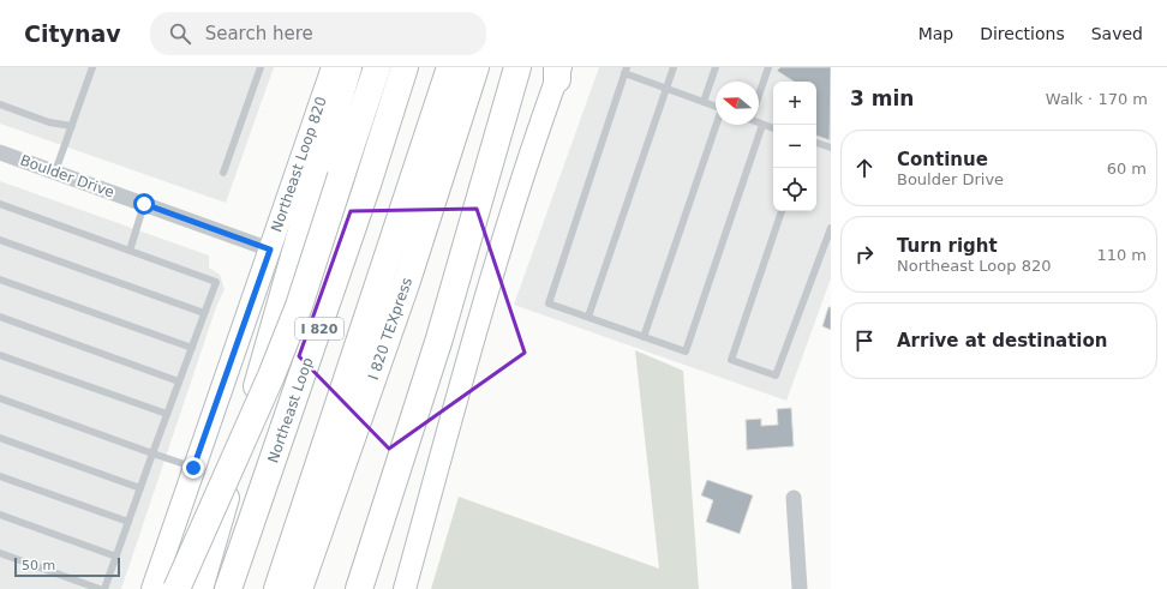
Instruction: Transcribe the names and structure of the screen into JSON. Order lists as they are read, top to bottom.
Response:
{
  "streets": {
    "highway": ["I 820", "I 820 TEXpress", "Northeast Loop"],
    "main road": ["Northeast Loop 820"],
    "street": ["Boulder Drive"]
  },
  "crossings": [
    ["Northeast Loop 820", "Boulder Drive"]
  ],
  "scale_bar": "50 m",
  "north": "left",
  "page": {
    "header": "Citynav",
    "search": "Search here",
    "nav": ["Map", "Directions", "Saved"],
    "heading": ["3 min", "Walk · 170 m"],
    "map_buttons": ["+", "−"],
    "list": [
      ["Continue", "Boulder Drive", "60 m"],
      ["Turn right", "Northeast Loop 820", "110 m"],
      "Arrive at destination"
    ],
    "scale": "50 m"
  }
}
